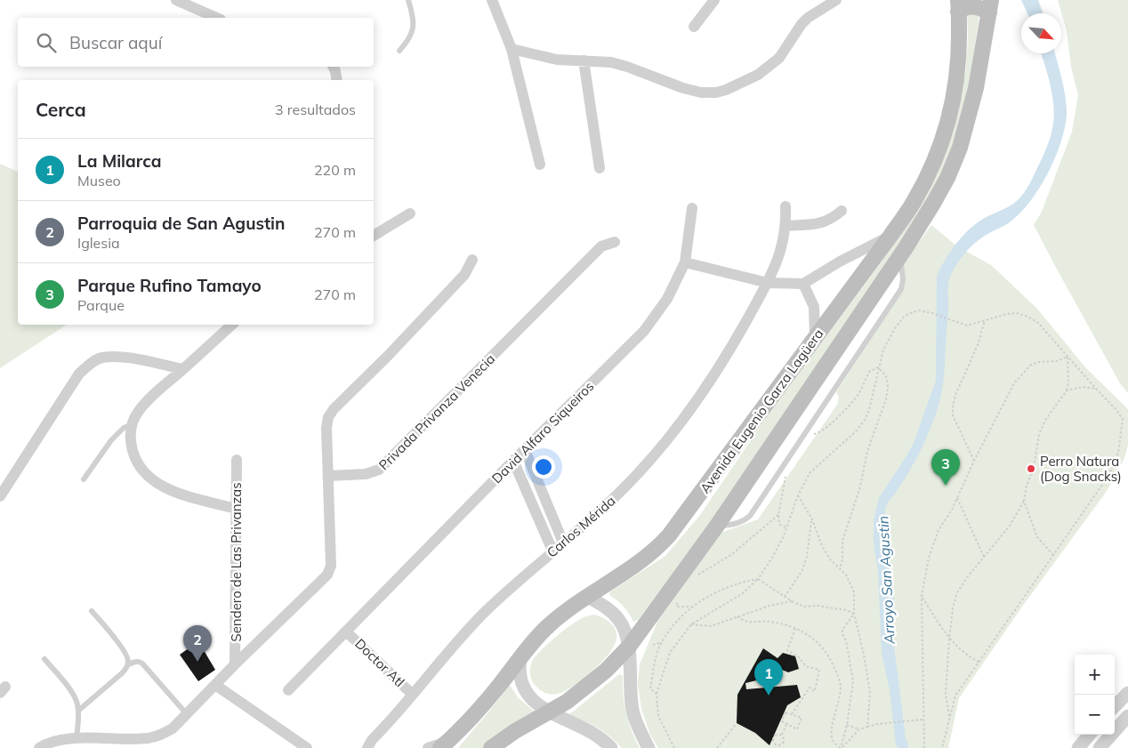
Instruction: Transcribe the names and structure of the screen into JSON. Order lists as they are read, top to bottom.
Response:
{
  "streets": {
    "main road": ["Avenida Eugenio Garza Lagüera"],
    "street": [
      "Privada Privanza Venecia",
      "David Alfaro Siqueiros",
      "Carlos Mérida",
      "Sendero de Las Privanzas",
      "Doctor Atl"
    ]
  },
  "crossings": [
    ["Privada Privanza Venecia", "Sendero de Las Privanzas"],
    ["David Alfaro Siqueiros", "Doctor Atl"],
    ["Carlos Mérida", "Doctor Atl"]
  ],
  "water": ["Arroyo San Agustin"],
  "places": ["Perro Natura (Dog Snacks)"],
  "north": "bottom right",
  "page": {
    "search": "Buscar aquí",
    "heading": ["Cerca", "3 resultados"],
    "list": [
      {
        "mark": "1",
        "name": "La Milarca",
        "note": "Museo",
        "value": "220 m"
      },
      {
        "mark": "2",
        "name": "Parroquia de San Agustin",
        "note": "Iglesia",
        "value": "270 m"
      },
      {
        "mark": "3",
        "name": "Parque Rufino Tamayo",
        "note": "Parque",
        "value": "270 m"
      }
    ],
    "pins": ["3", "2", "1"],
    "map_buttons": ["+", "−"]
  }
}
